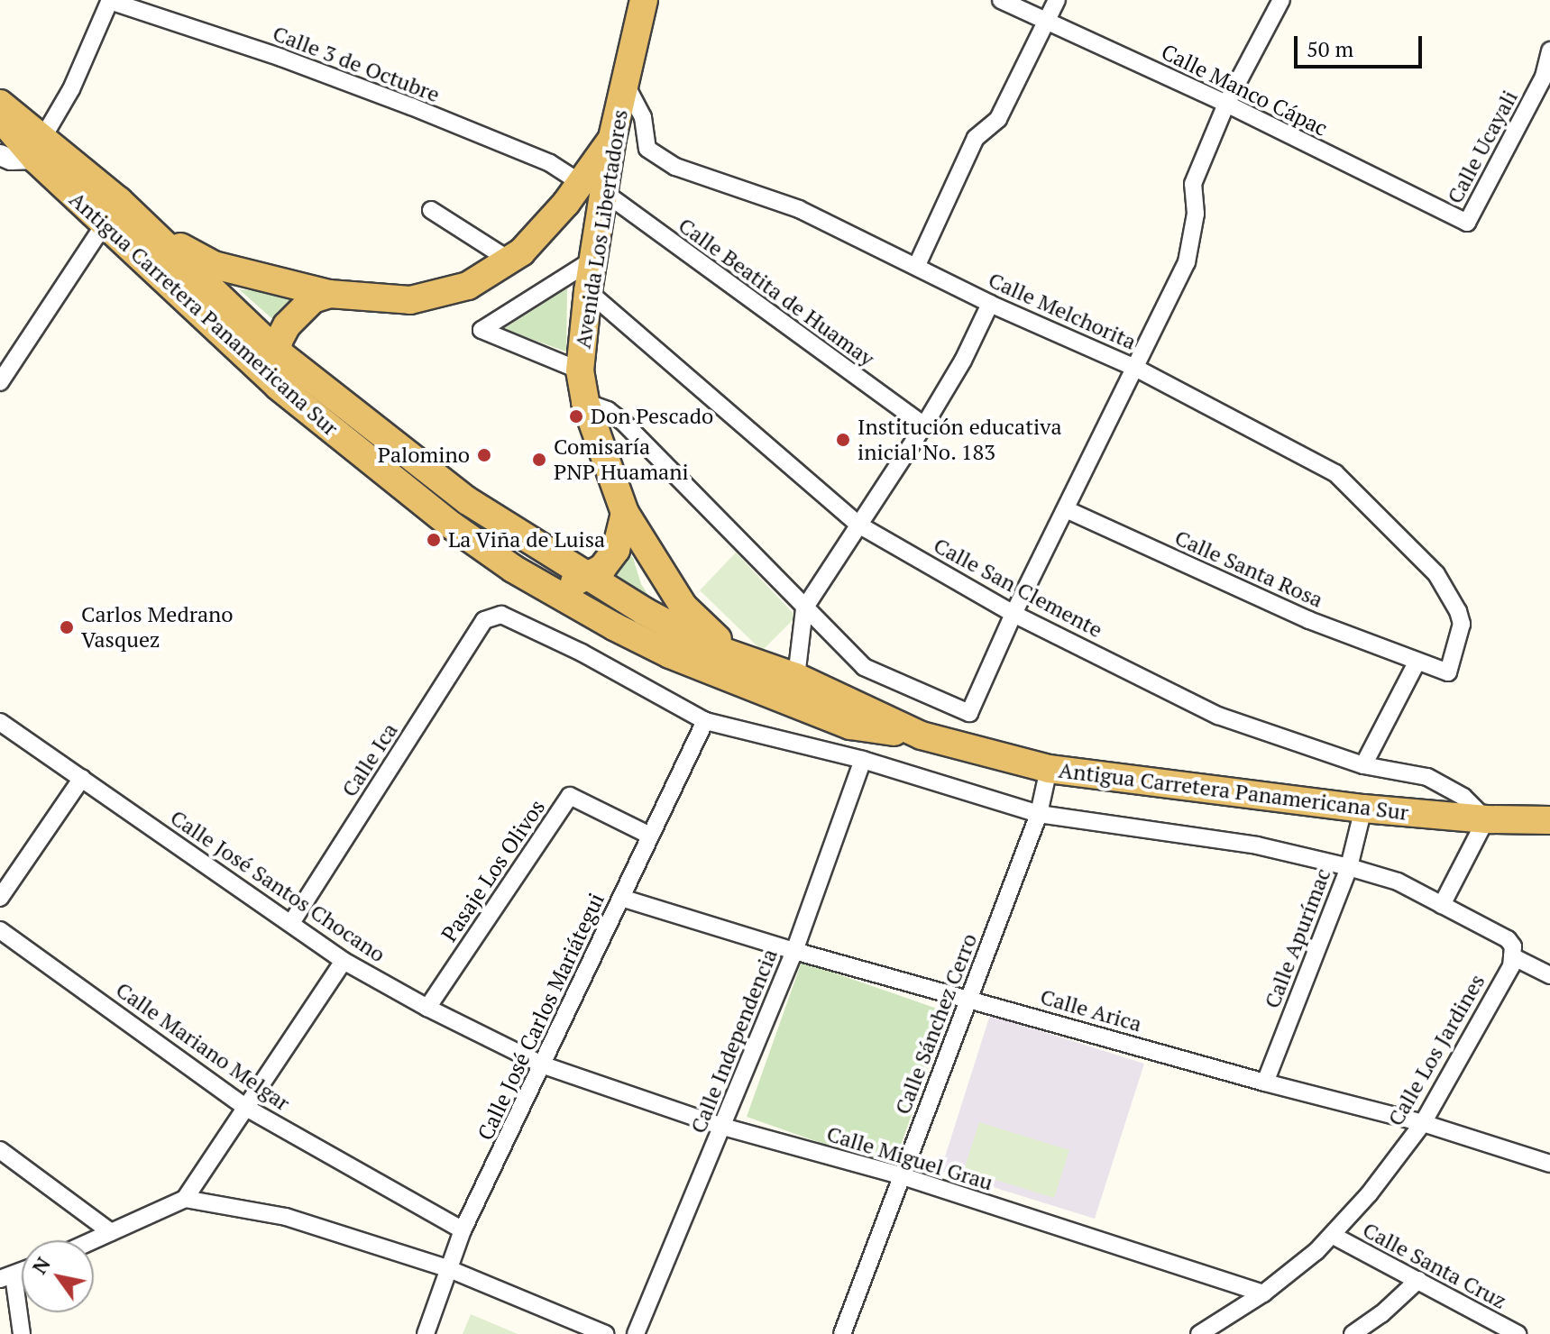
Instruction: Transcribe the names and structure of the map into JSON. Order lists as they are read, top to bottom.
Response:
{
  "streets": {
    "highway": ["Avenida Los Libertadores", "Antigua Carretera Panamericana Sur"],
    "street": [
      "Calle 3 de Octubre",
      "Calle Manco Cápac",
      "Calle Ucayali",
      "Calle Beatita de Huamay",
      "Calle Melchorita",
      "Calle Santa Rosa",
      "Calle San Clemente",
      "Calle Ica",
      "Pasaje Los Olivos",
      "Calle José Santos Chocano",
      "Calle Apurímac",
      "Calle Arica",
      "Calle José Carlos Mariátegui",
      "Calle Sánchez Cerro",
      "Calle Independencia",
      "Calle Mariano Melgar",
      "Calle Los Jardines",
      "Calle Miguel Grau",
      "Calle Santa Cruz"
    ]
  },
  "crossings": [
    ["Calle 3 de Octubre", "Avenida Los Libertadores"],
    ["Calle 3 de Octubre", "Calle Beatita de Huamay"],
    ["Calle Manco Cápac", "Calle Ucayali"],
    ["Avenida Los Libertadores", "Calle Beatita de Huamay"],
    ["Avenida Los Libertadores", "Calle Melchorita"],
    ["Avenida Los Libertadores", "Antigua Carretera Panamericana Sur"],
    ["Avenida Los Libertadores", "Calle San Clemente"],
    ["Calle Melchorita", "Calle Santa Rosa"],
    ["Antigua Carretera Panamericana Sur", "Calle San Clemente"],
    ["Antigua Carretera Panamericana Sur", "Calle Apurímac"],
    ["Antigua Carretera Panamericana Sur", "Calle Sánchez Cerro"],
    ["Calle Ica", "Calle José Santos Chocano"],
    ["Calle Ica", "Calle José Carlos Mariátegui"],
    ["Pasaje Los Olivos", "Calle José Santos Chocano"],
    ["Pasaje Los Olivos", "Calle José Carlos Mariátegui"],
    ["Calle José Santos Chocano", "Calle José Carlos Mariátegui"],
    ["Calle José Santos Chocano", "Calle Miguel Grau"],
    ["Calle Apurímac", "Calle Arica"],
    ["Calle Arica", "Calle José Carlos Mariátegui"],
    ["Calle Arica", "Calle Sánchez Cerro"],
    ["Calle Arica", "Calle Independencia"],
    ["Calle Arica", "Calle Los Jardines"],
    ["Calle José Carlos Mariátegui", "Calle Mariano Melgar"],
    ["Calle José Carlos Mariátegui", "Calle Miguel Grau"],
    ["Calle Sánchez Cerro", "Calle Miguel Grau"],
    ["Calle Independencia", "Calle Miguel Grau"],
    ["Calle Los Jardines", "Calle Miguel Grau"],
    ["Calle Los Jardines", "Calle Santa Cruz"]
  ],
  "places": [
    "Don Pescado",
    "Institución educativa inicial No. 183",
    "Palomino",
    "Comisaría PNP Huamani",
    "La Viña de Luisa",
    "Carlos Medrano Vasquez"
  ],
  "scale_bar": "50 m",
  "north": "top left"
}
